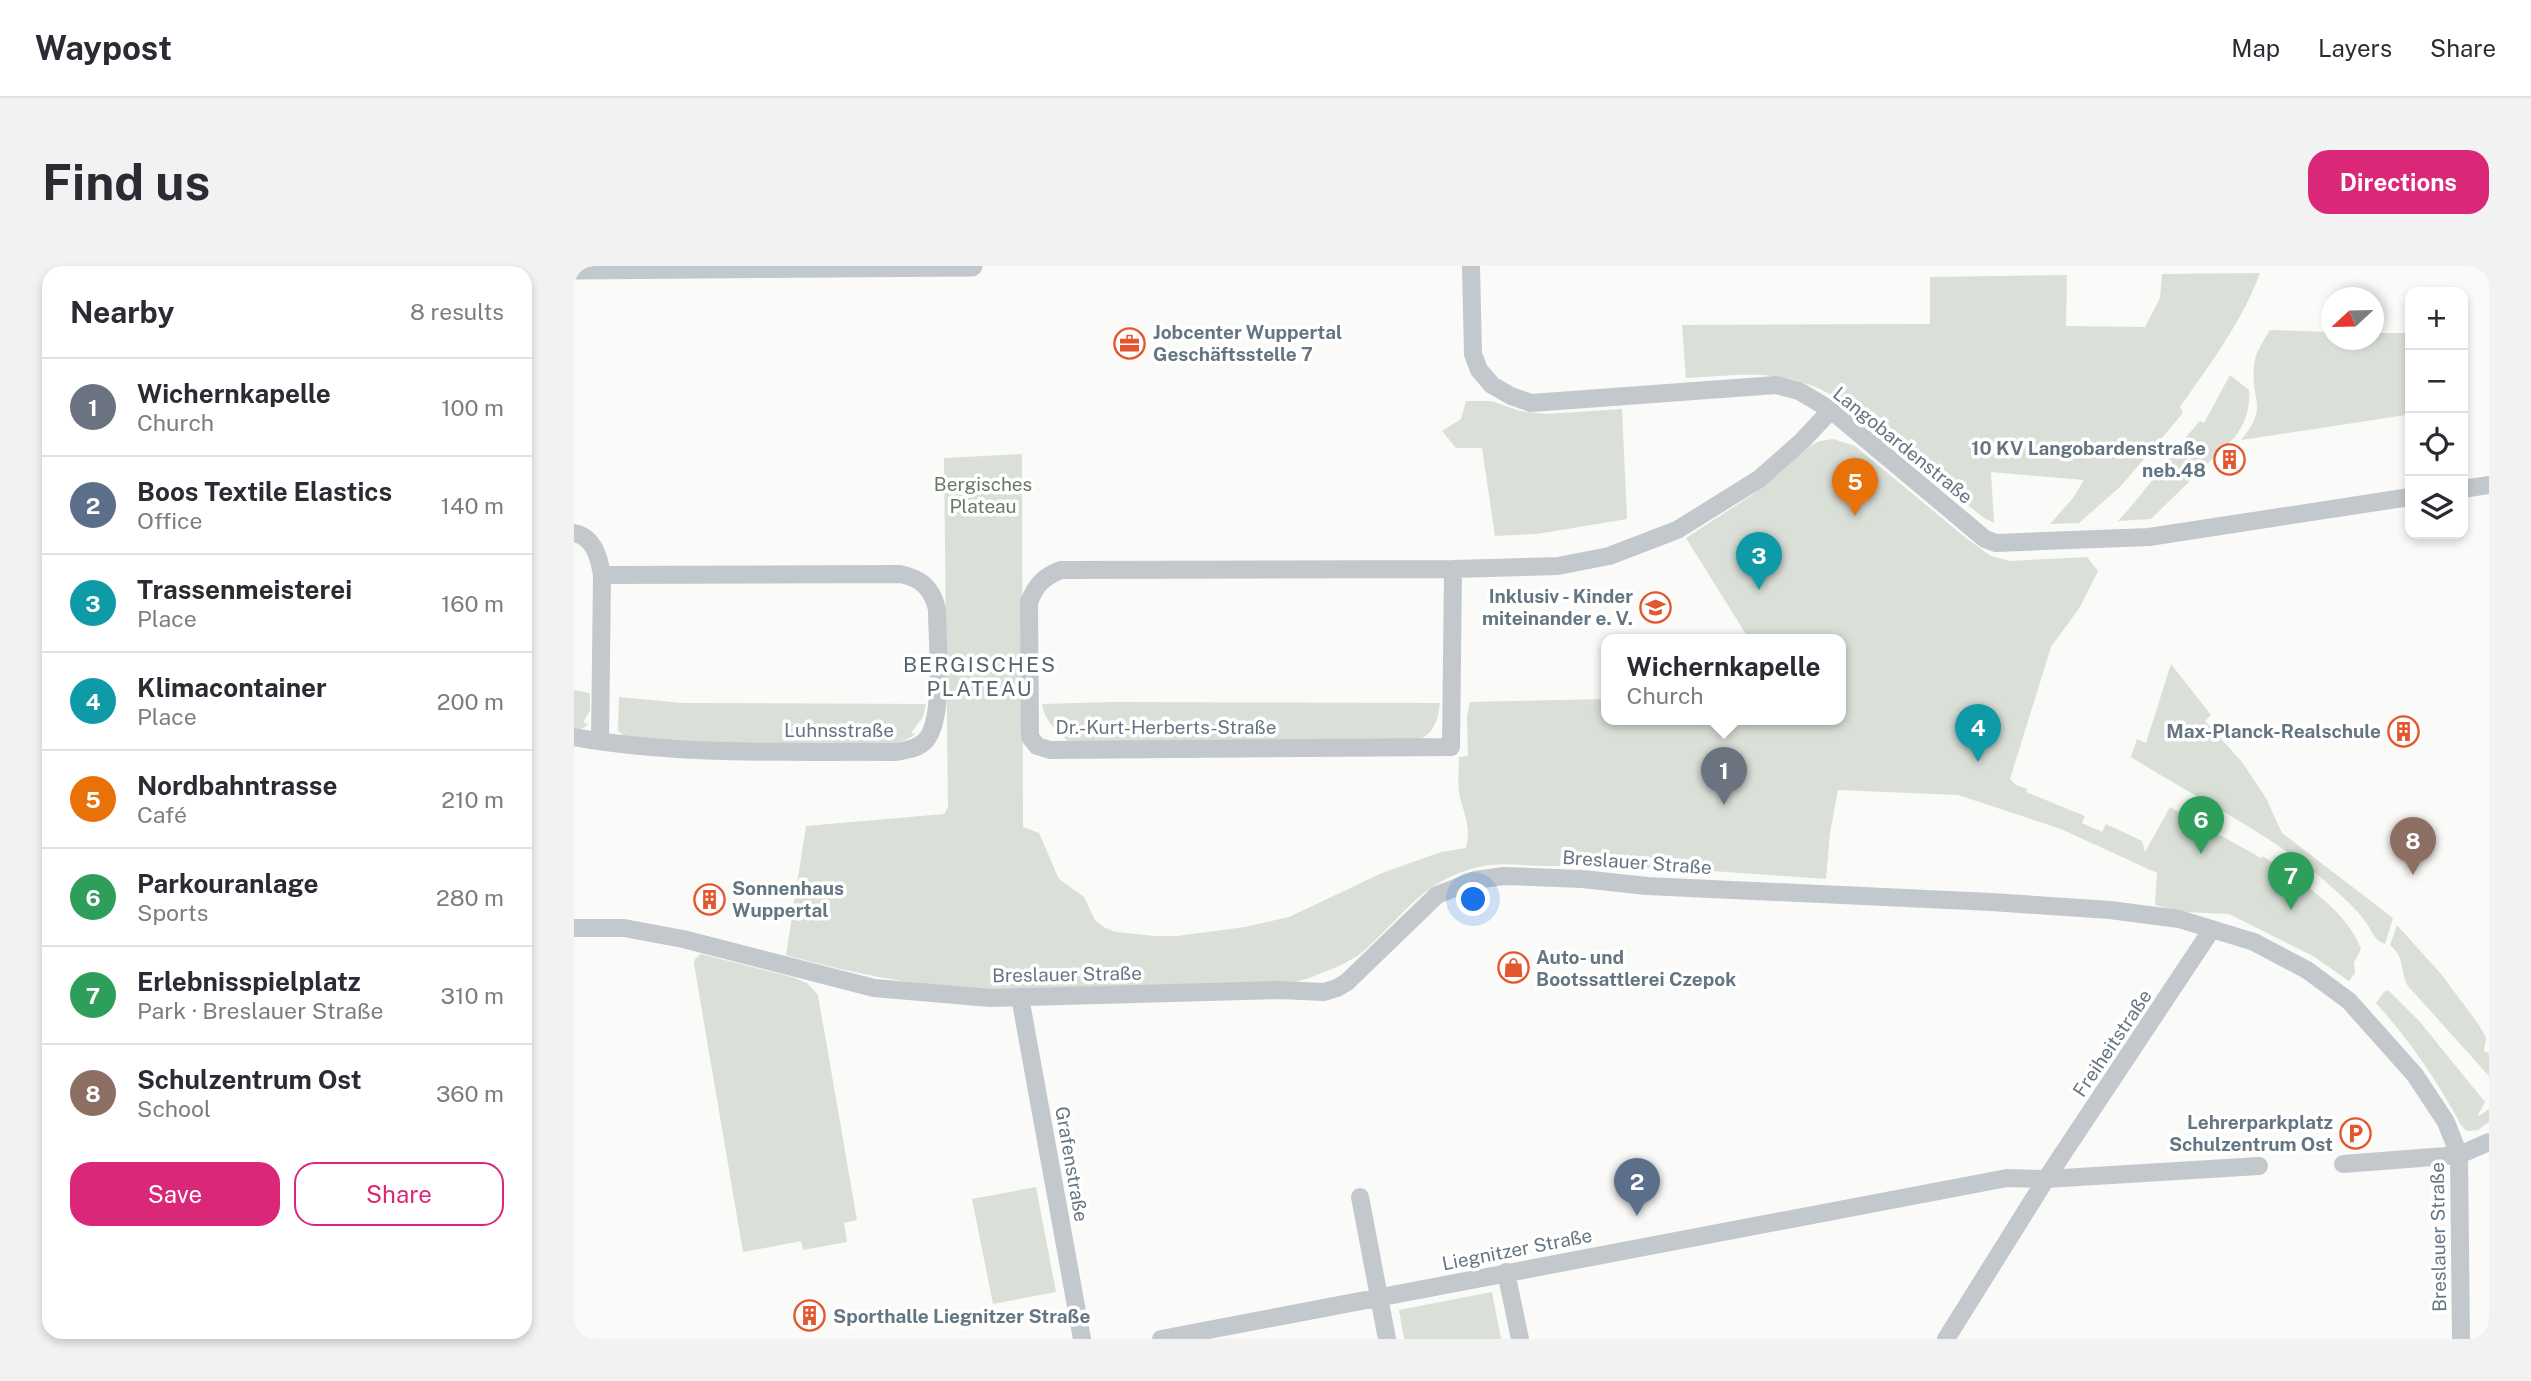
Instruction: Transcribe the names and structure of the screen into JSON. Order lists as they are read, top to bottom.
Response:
{
  "streets": {
    "street": [
      "Langobardenstraße",
      "Dr.-Kurt-Herberts-Straße",
      "Luhnsstraße",
      "Breslauer Straße",
      "Freiheitstraße",
      "Grafenstraße",
      "Liegnitzer Straße"
    ]
  },
  "crossings": [
    ["Langobardenstraße", "Dr.-Kurt-Herberts-Straße"],
    ["Breslauer Straße", "Freiheitstraße"],
    ["Breslauer Straße", "Grafenstraße"],
    ["Freiheitstraße", "Liegnitzer Straße"]
  ],
  "districts": ["BERGISCHES PLATEAU"],
  "parks": ["Bergisches Plateau"],
  "places": {
    "office": ["Jobcenter Wuppertal Geschäftsstelle 7"],
    "building": [
      "10 KV Langobardenstraße neb.48",
      "Max-Planck-Realschule",
      "Sonnenhaus Wuppertal",
      "Sporthalle Liegnitzer Straße"
    ],
    "school or university": ["Inklusiv - Kinder miteinander e. V."],
    "shop": ["Auto- und Bootssattlerei Czepok"],
    "parking": ["Lehrerparkplatz Schulzentrum Ost"]
  },
  "north": "left",
  "page": {
    "header": "Waypost",
    "nav": ["Map", "Layers", "Share"],
    "buttons": [
      "Directions",
      ["Save", "Share"]
    ],
    "title": "Find us",
    "heading": ["Nearby", "8 results"],
    "map_buttons": ["+", "−"],
    "list": [
      {
        "mark": "1",
        "name": "Wichernkapelle",
        "note": "Church",
        "value": "100 m"
      },
      {
        "mark": "2",
        "name": "Boos Textile Elastics",
        "note": "Office",
        "value": "140 m"
      },
      {
        "mark": "3",
        "name": "Trassenmeisterei",
        "note": "Place",
        "value": "160 m"
      },
      {
        "mark": "4",
        "name": "Klimacontainer",
        "note": "Place",
        "value": "200 m"
      },
      {
        "mark": "5",
        "name": "Nordbahntrasse",
        "note": "Café",
        "value": "210 m"
      },
      {
        "mark": "6",
        "name": "Parkouranlage",
        "note": "Sports",
        "value": "280 m"
      },
      {
        "mark": "7",
        "name": "Erlebnisspielplatz",
        "note": "Park · Breslauer Straße",
        "value": "310 m"
      },
      {
        "mark": "8",
        "name": "Schulzentrum Ost",
        "note": "School",
        "value": "360 m"
      }
    ],
    "pins": [
      "5",
      "3",
      "4",
      "1",
      "6",
      "8",
      "7",
      "2"
    ],
    "popup": ["Wichernkapelle", "Church"]
  }
}
